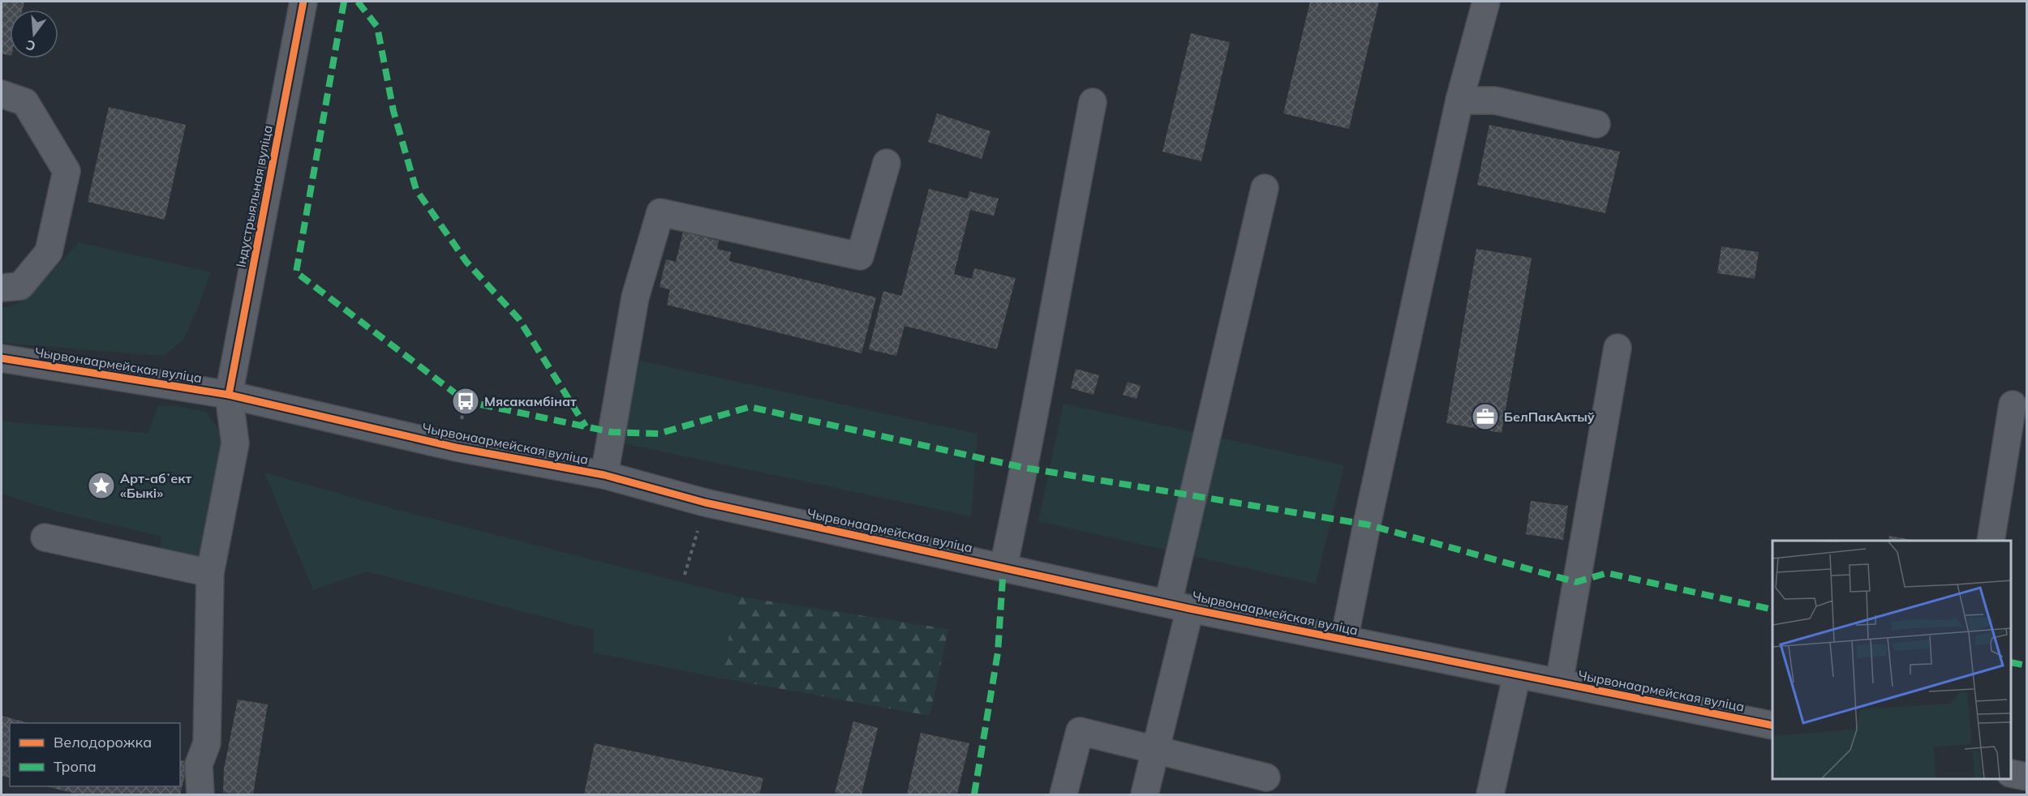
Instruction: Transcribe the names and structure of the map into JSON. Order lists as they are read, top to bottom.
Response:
{
  "streets": {
    "street": ["Індустрыяльная вуліца", "Чырвонаармейская вуліца"]
  },
  "crossings": [
    ["Індустрыяльная вуліца", "Чырвонаармейская вуліца"]
  ],
  "places": {
    "bus stop": ["Мясакамбінат"],
    "office": ["БелПакАктыў"],
    "place": ["Арт-абʼект «Быкі»"]
  },
  "legend": ["Велодорожка", "Тропа"],
  "north": "bottom"
}
